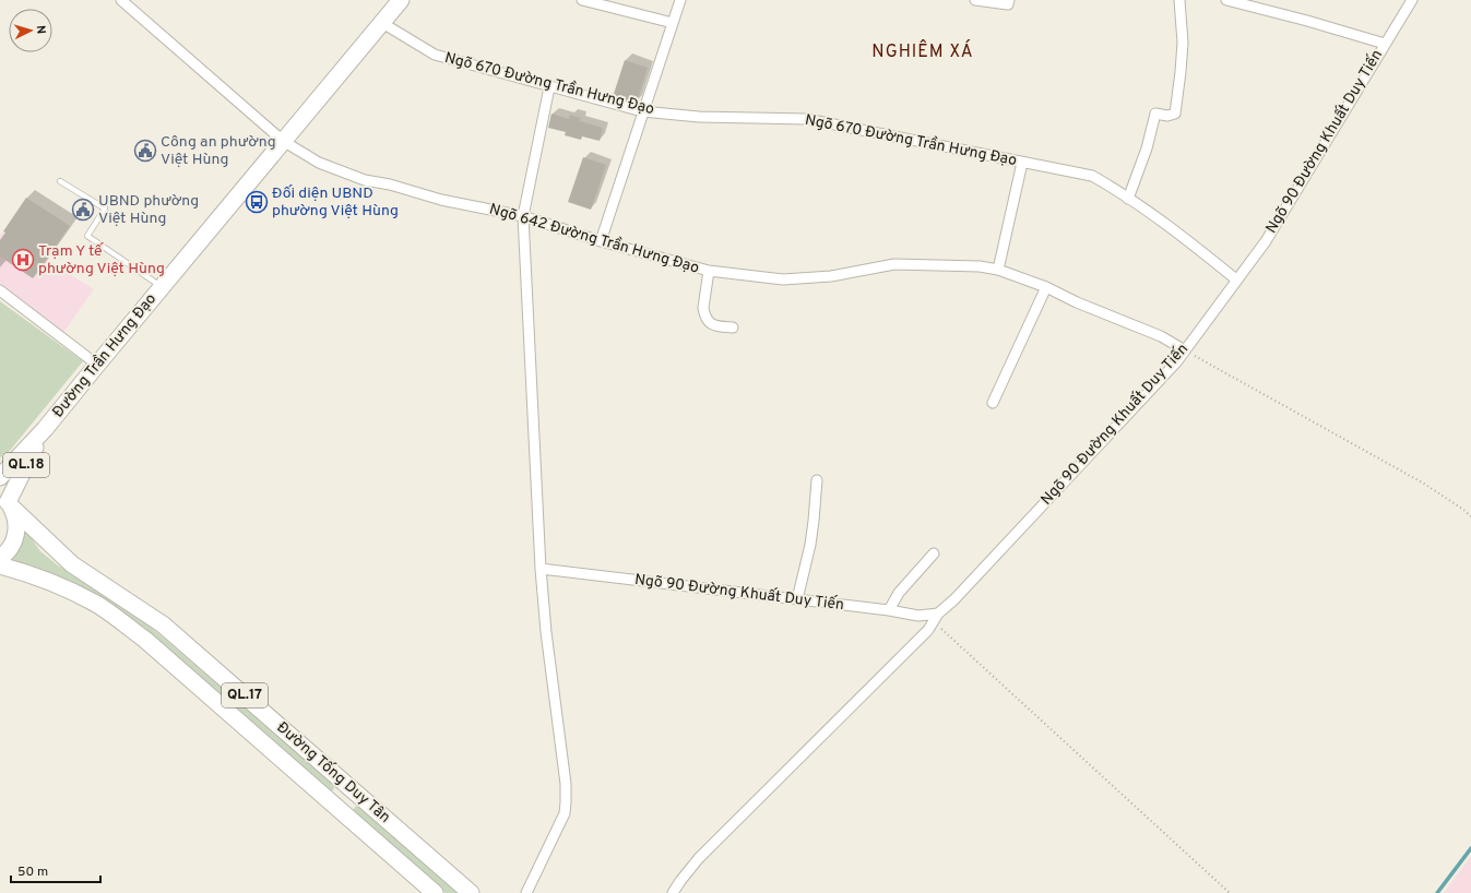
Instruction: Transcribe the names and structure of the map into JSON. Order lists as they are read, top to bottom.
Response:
{
  "streets": {
    "highway": [
      "Đường Trần Hưng Đạo",
      "QL.18",
      "QL.17",
      "Đường Tống Duy Tân"
    ],
    "street": ["Ngõ 670 Đường Trần Hưng Đạo", "Ngõ 90 Đường Khuất Duy Tiến", "Ngõ 642 Đường Trần Hưng Đạo"]
  },
  "crossings": [
    ["Ngõ 670 Đường Trần Hưng Đạo", "Ngõ 90 Đường Khuất Duy Tiến"],
    ["Ngõ 670 Đường Trần Hưng Đạo", "Đường Trần Hưng Đạo"],
    ["Ngõ 90 Đường Khuất Duy Tiến", "Ngõ 642 Đường Trần Hưng Đạo"],
    ["Ngõ 642 Đường Trần Hưng Đạo", "Đường Trần Hưng Đạo"],
    ["Đường Trần Hưng Đạo", "Đường Tống Duy Tân"]
  ],
  "districts": ["NGHIÊM XÁ"],
  "places": {
    "public building": ["Công an phường Việt Hùng", "UBND phường Việt Hùng"],
    "bus stop": ["Đối diện UBND phường Việt Hùng"],
    "hospital": ["Trạm Y tế phường Việt Hùng"]
  },
  "scale_bar": "50 m",
  "north": "right"
}
